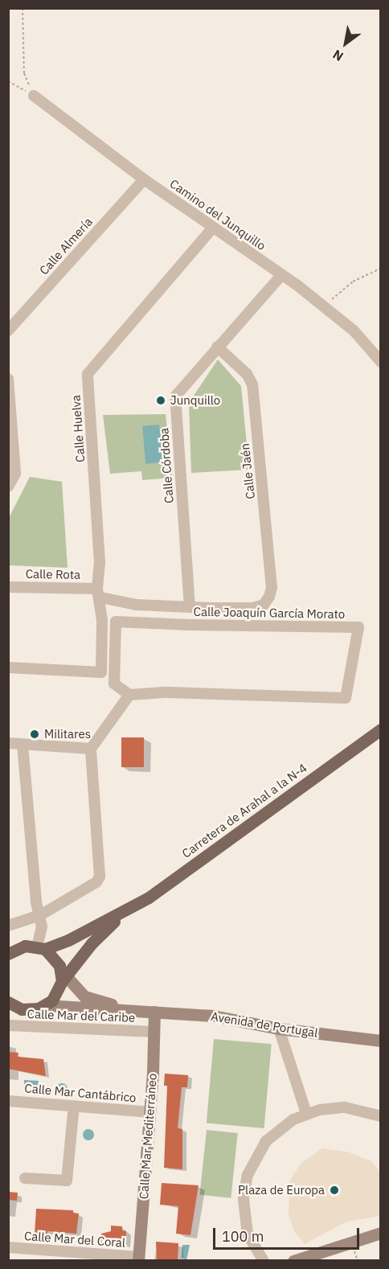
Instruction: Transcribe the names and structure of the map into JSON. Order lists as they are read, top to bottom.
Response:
{
  "streets": {
    "main road": ["Carretera de Arahal a la N-4"],
    "street": [
      "Camino del Junquillo",
      "Calle Almería",
      "Calle Huelva",
      "Calle Córdoba",
      "Calle Jaén",
      "Calle Rota",
      "Calle Joaquín García Morato",
      "Calle Mar del Caribe",
      "Avenida de Portugal",
      "Calle Mar Cantábrico",
      "Calle Mar Mediterráneo",
      "Calle Mar del Coral"
    ]
  },
  "crossings": [
    ["Camino del Junquillo", "Calle Almería"],
    ["Camino del Junquillo", "Calle Huelva"],
    ["Camino del Junquillo", "Calle Córdoba"],
    ["Calle Huelva", "Calle Rota"],
    ["Calle Córdoba", "Calle Jaén"],
    ["Calle Córdoba", "Calle Rota"],
    ["Calle Jaén", "Calle Rota"],
    ["Carretera de Arahal a la N-4", "Avenida de Portugal"],
    ["Calle Mar del Caribe", "Calle Mar Mediterráneo"],
    ["Avenida de Portugal", "Calle Mar Mediterráneo"],
    ["Calle Mar Cantábrico", "Calle Mar Mediterráneo"],
    ["Calle Mar Mediterráneo", "Calle Mar del Coral"]
  ],
  "places": ["Junquillo", "Militares", "Plaza de Europa"],
  "scale_bar": "100 m",
  "north": "bottom left"
}
